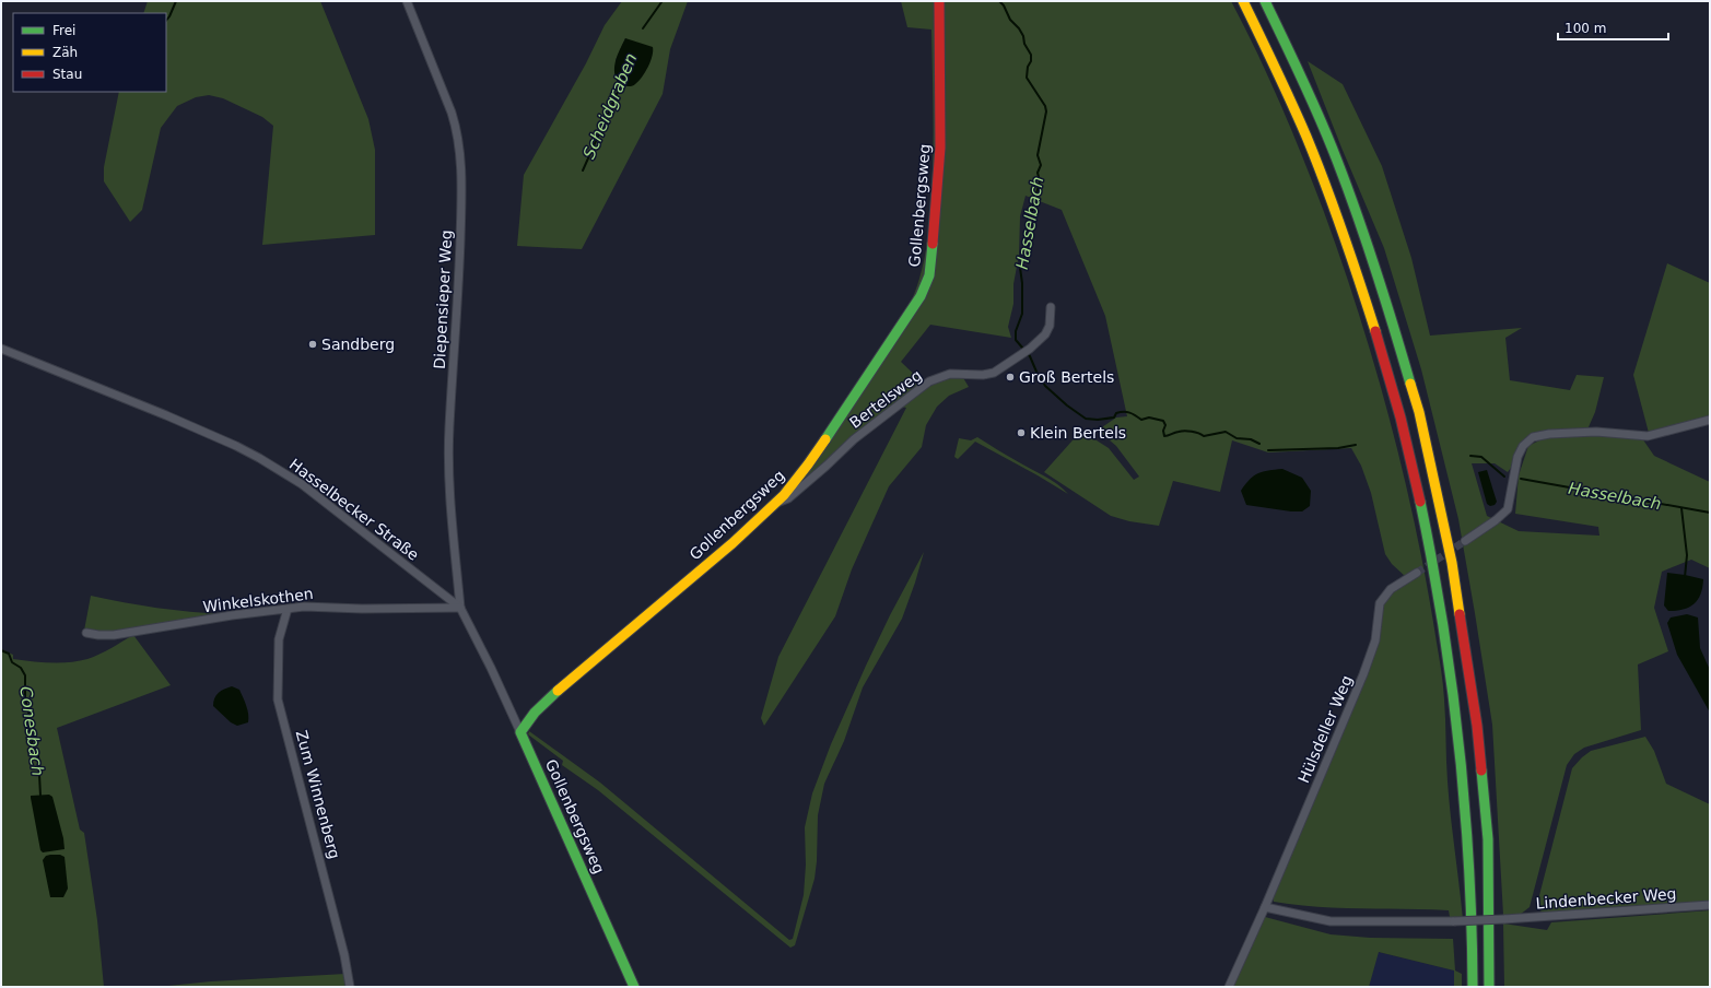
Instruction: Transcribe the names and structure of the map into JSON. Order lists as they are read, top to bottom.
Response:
{
  "streets": {
    "main road": ["Gollenbergsweg"],
    "street": [
      "Diepensieper Weg",
      "Bertelsweg",
      "Hasselbecker Straße",
      "Winkelskothen",
      "Hülsdeller Weg",
      "Zum Winnenberg",
      "Lindenbecker Weg"
    ]
  },
  "crossings": [
    ["Gollenbergsweg", "Bertelsweg"],
    ["Gollenbergsweg", "Hasselbecker Straße"],
    ["Diepensieper Weg", "Hasselbecker Straße"],
    ["Diepensieper Weg", "Winkelskothen"],
    ["Hasselbecker Straße", "Winkelskothen"],
    ["Winkelskothen", "Zum Winnenberg"],
    ["Hülsdeller Weg", "Lindenbecker Weg"]
  ],
  "water": ["Scheidgraben", "Hasselbach", "Conesbach"],
  "places": ["Sandberg", "Groß Bertels", "Klein Bertels"],
  "legend": ["Frei", "Zäh", "Stau"],
  "scale_bar": "100 m"
}
